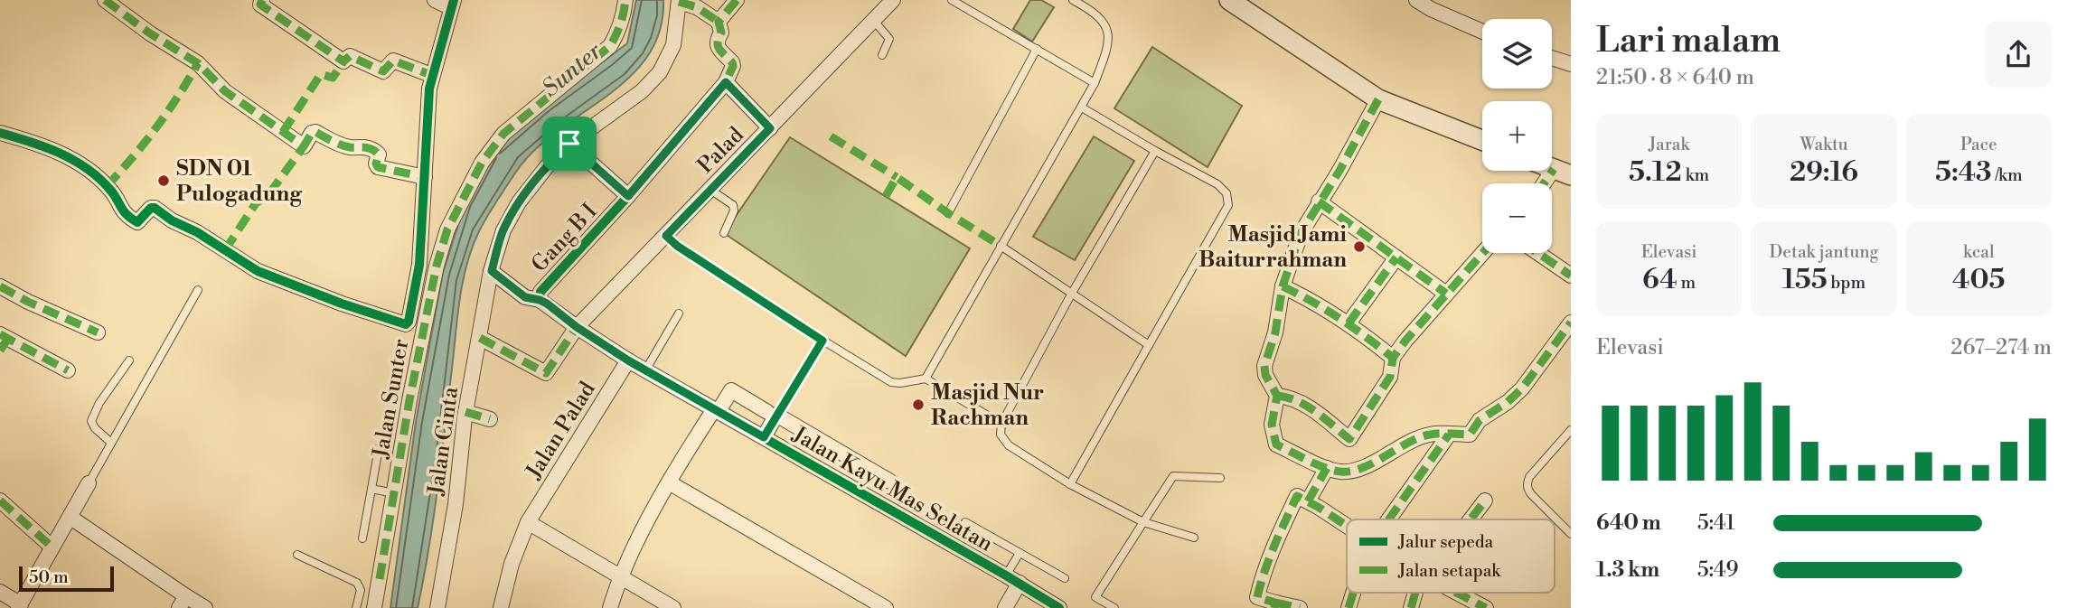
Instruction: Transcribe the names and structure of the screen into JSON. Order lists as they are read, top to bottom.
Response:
{
  "streets": {
    "street": [
      "Palad",
      "Gang B I",
      "Jalan Sunter",
      "Jalan Palad",
      "Jalan Cinta",
      "Jalan Kayu Mas Selatan"
    ]
  },
  "crossings": [
    ["Palad", "Gang B I"],
    ["Palad", "Jalan Cinta"],
    ["Palad", "Jalan Kayu Mas Selatan"],
    ["Gang B I", "Jalan Kayu Mas Selatan"],
    ["Jalan Palad", "Jalan Kayu Mas Selatan"]
  ],
  "water": ["Sunter"],
  "places": ["SDN 01 Pulogadung", "Masjid Jami Baiturrahman", "Masjid Nur Rachman"],
  "legend": ["Jalur sepeda", "Jalan setapak"],
  "scale_bar": "50 m",
  "page": {
    "heading": ["Lari malam", "21:50 · 8 × 640 m"],
    "map_buttons": ["+", "−"],
    "stats": [
      ["Jarak", "5.12 km"],
      ["Waktu", "29:16"],
      ["Pace", "5:43 /km"],
      ["Elevasi", "64 m"],
      ["Detak jantung", "155 bpm"],
      ["kcal", "405"]
    ],
    "chart": ["Elevasi", "267–274 m"],
    "list": [
      {
        "name": "640 m",
        "note": "5:41"
      },
      {
        "name": "1.3 km",
        "note": "5:49"
      }
    ],
    "scale": "50 m"
  }
}
